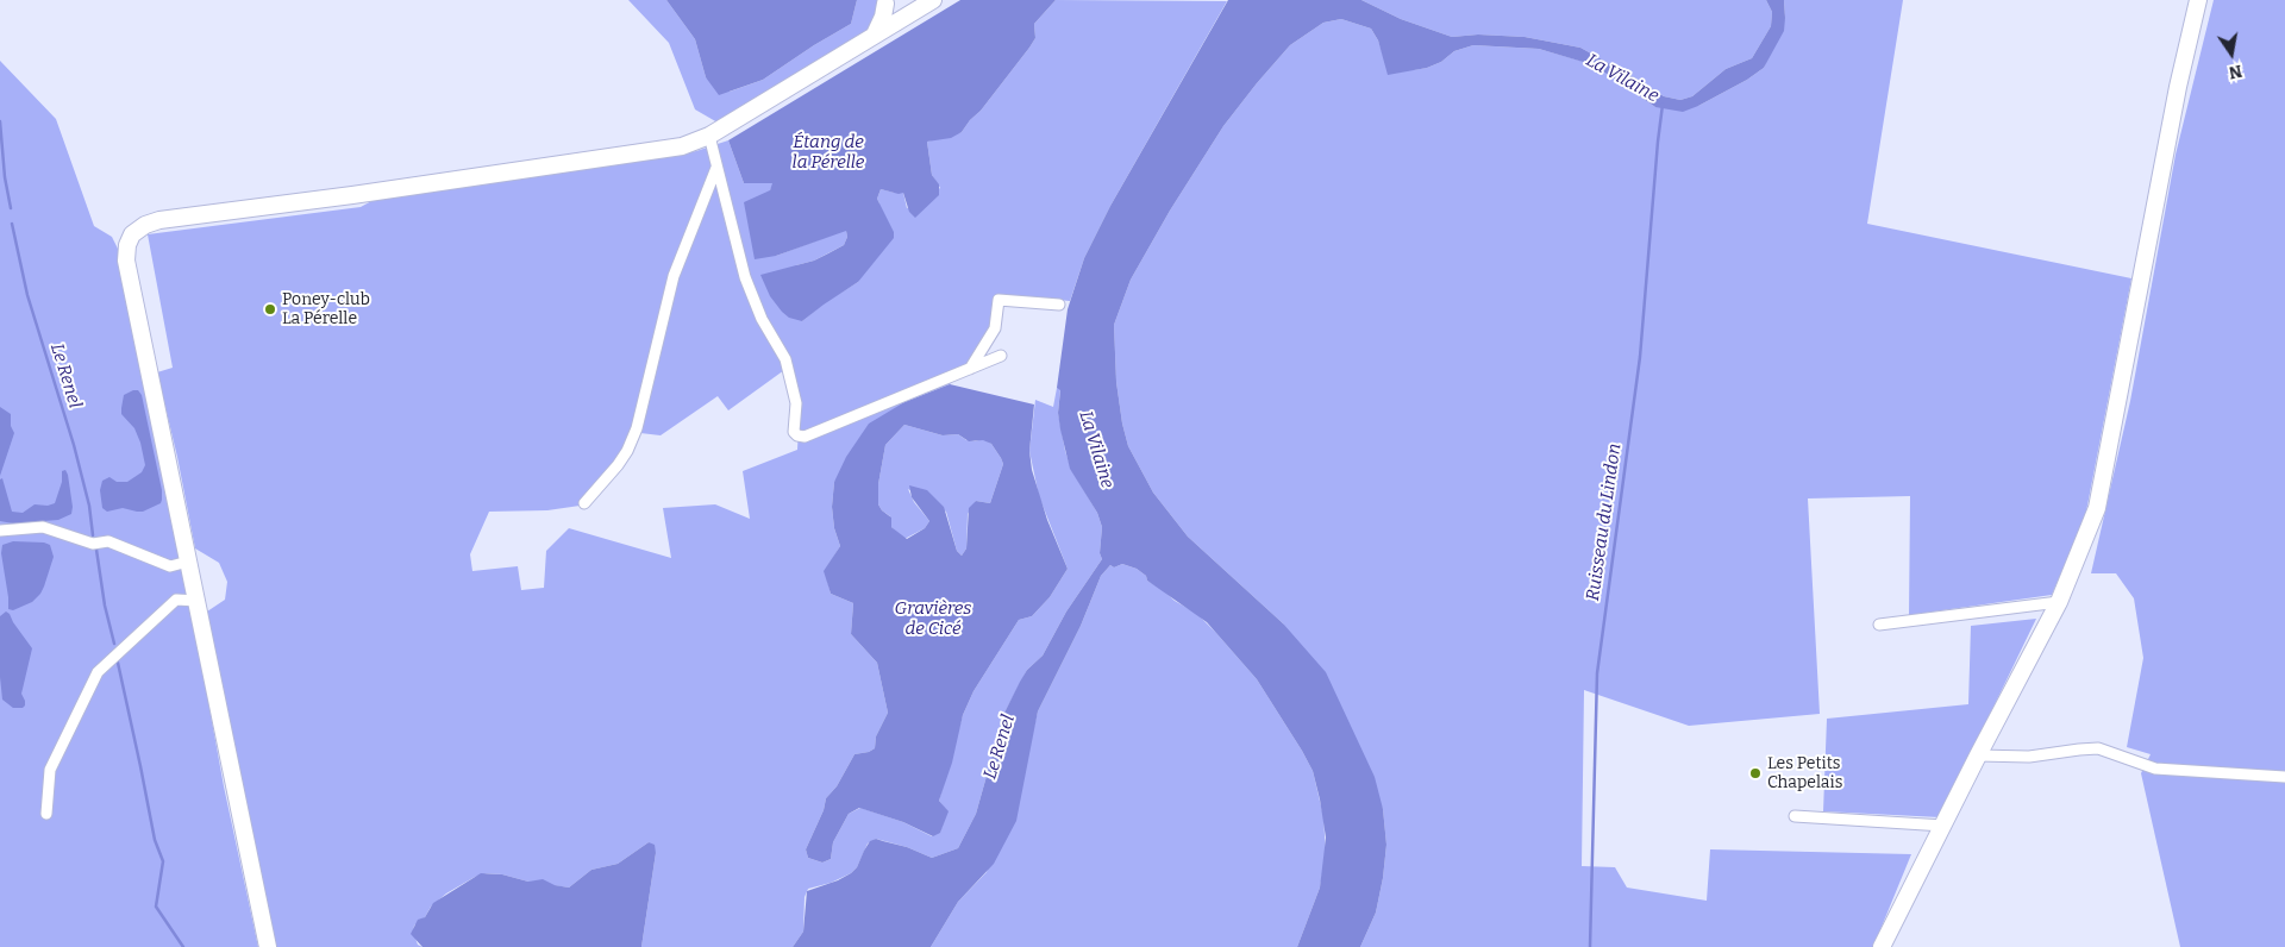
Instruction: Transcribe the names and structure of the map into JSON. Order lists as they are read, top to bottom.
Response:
{
  "water": [
    "La Vilaine",
    "Étang de la Pérelle",
    "Le Renel",
    "Ruisseau du Lindon",
    "Gravières de Cicé"
  ],
  "places": ["Poney-club La Pérelle", "Les Petits Chapelais"],
  "north": "bottom"
}
